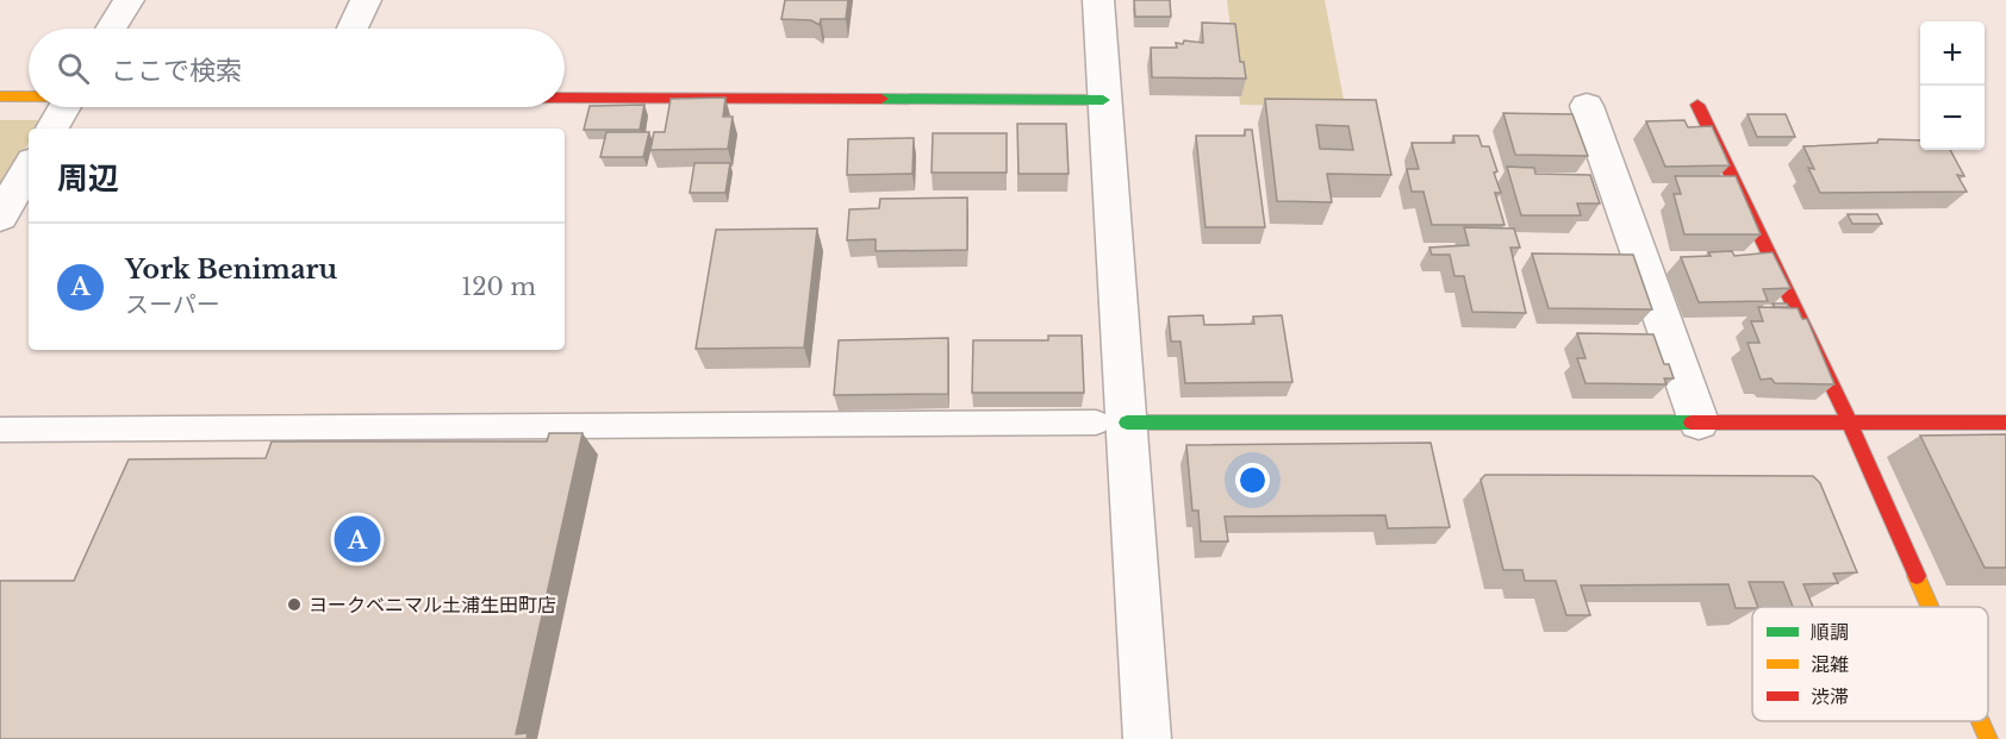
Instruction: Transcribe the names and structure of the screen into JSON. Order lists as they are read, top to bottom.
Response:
{
  "places": ["ヨークベニマル土浦生田町店"],
  "legend": ["順調", "混雑", "渋滞"],
  "page": {
    "map_buttons": ["+", "−"],
    "search": "ここで検索",
    "heading": "周辺",
    "list": [
      {
        "mark": "A",
        "name": "York Benimaru",
        "note": "スーパー",
        "value": "120 m"
      }
    ],
    "pins": "A"
  }
}
